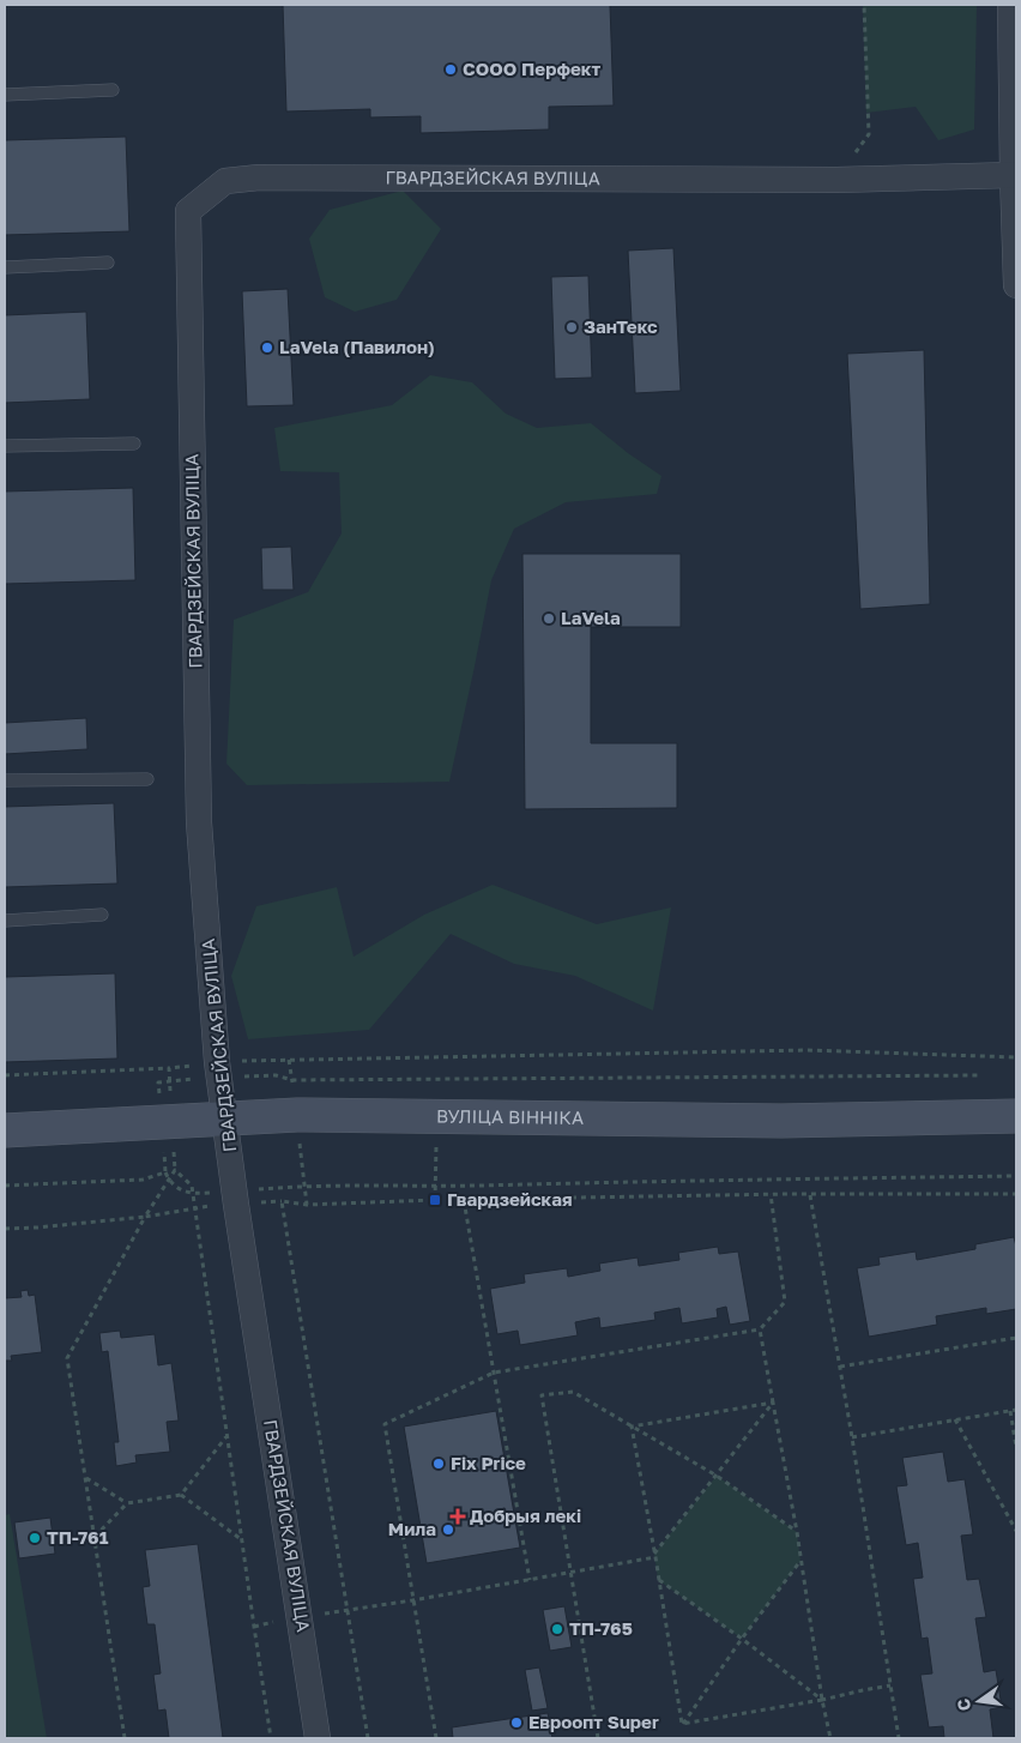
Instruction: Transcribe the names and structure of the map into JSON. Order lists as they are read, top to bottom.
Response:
{
  "streets": {
    "street": ["ГВАРДЗЕЙСКАЯ ВУЛІЦА", "ВУЛІЦА ВІННІКА"]
  },
  "crossings": [
    ["ГВАРДЗЕЙСКАЯ ВУЛІЦА", "ВУЛІЦА ВІННІКА"]
  ],
  "places": {
    "other": [
      "СООО Перфект",
      "ЗанТекс",
      "LaVela (Павилон)",
      "LaVela",
      "Fix Price",
      "Мила",
      "ТП-761",
      "ТП-765",
      "Евроопт Super"
    ],
    "transit": ["Гвардзейская"],
    "health": ["Добрыя лекі"]
  },
  "north": "left"
}
